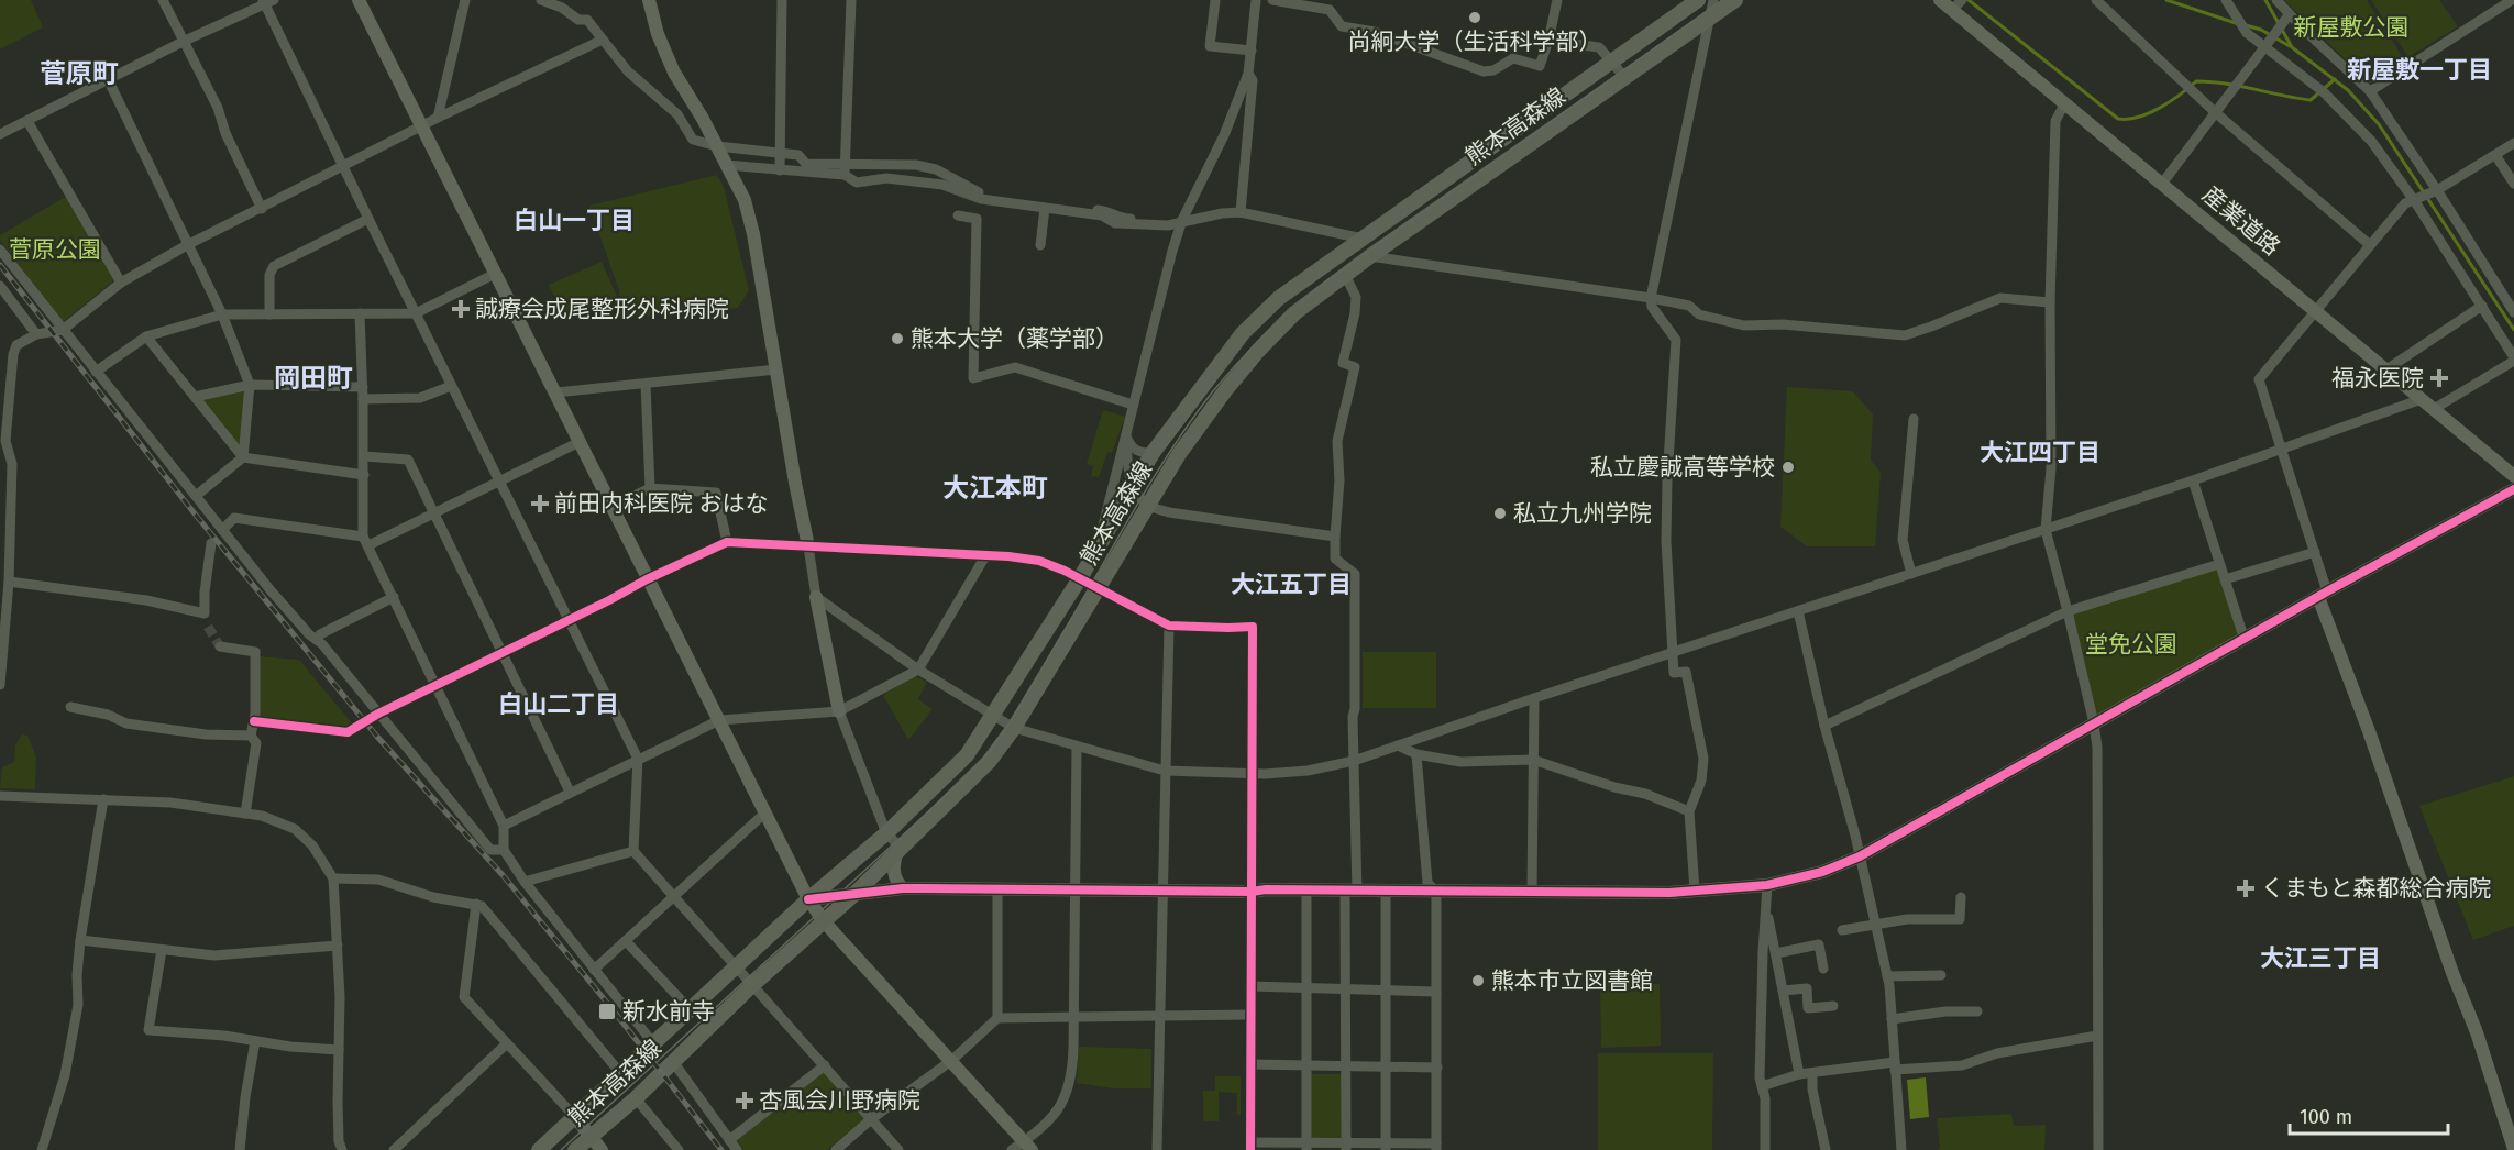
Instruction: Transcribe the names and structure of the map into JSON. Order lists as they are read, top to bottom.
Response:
{
  "streets": {
    "main road": ["熊本高森線"],
    "street": ["産業道路"]
  },
  "districts": [
    "新屋敷一丁目",
    "菅原町",
    "白山一丁目",
    "岡田町",
    "大江四丁目",
    "大江本町",
    "大江五丁目",
    "白山二丁目",
    "大江三丁目"
  ],
  "parks": ["新屋敷公園", "菅原公園", "堂免公園"],
  "places": {
    "other": [
      "尚絅大学（生活科学部）",
      "熊本大学（薬学部）",
      "私立慶誠高等学校",
      "私立九州学院",
      "熊本市立図書館"
    ],
    "health": [
      "誠療会成尾整形外科病院",
      "福永医院",
      "前田内科医院 おはな",
      "くまもと森都総合病院",
      "杏風会川野病院"
    ],
    "transit": ["新水前寺"]
  },
  "scale_bar": "100 m"
}
